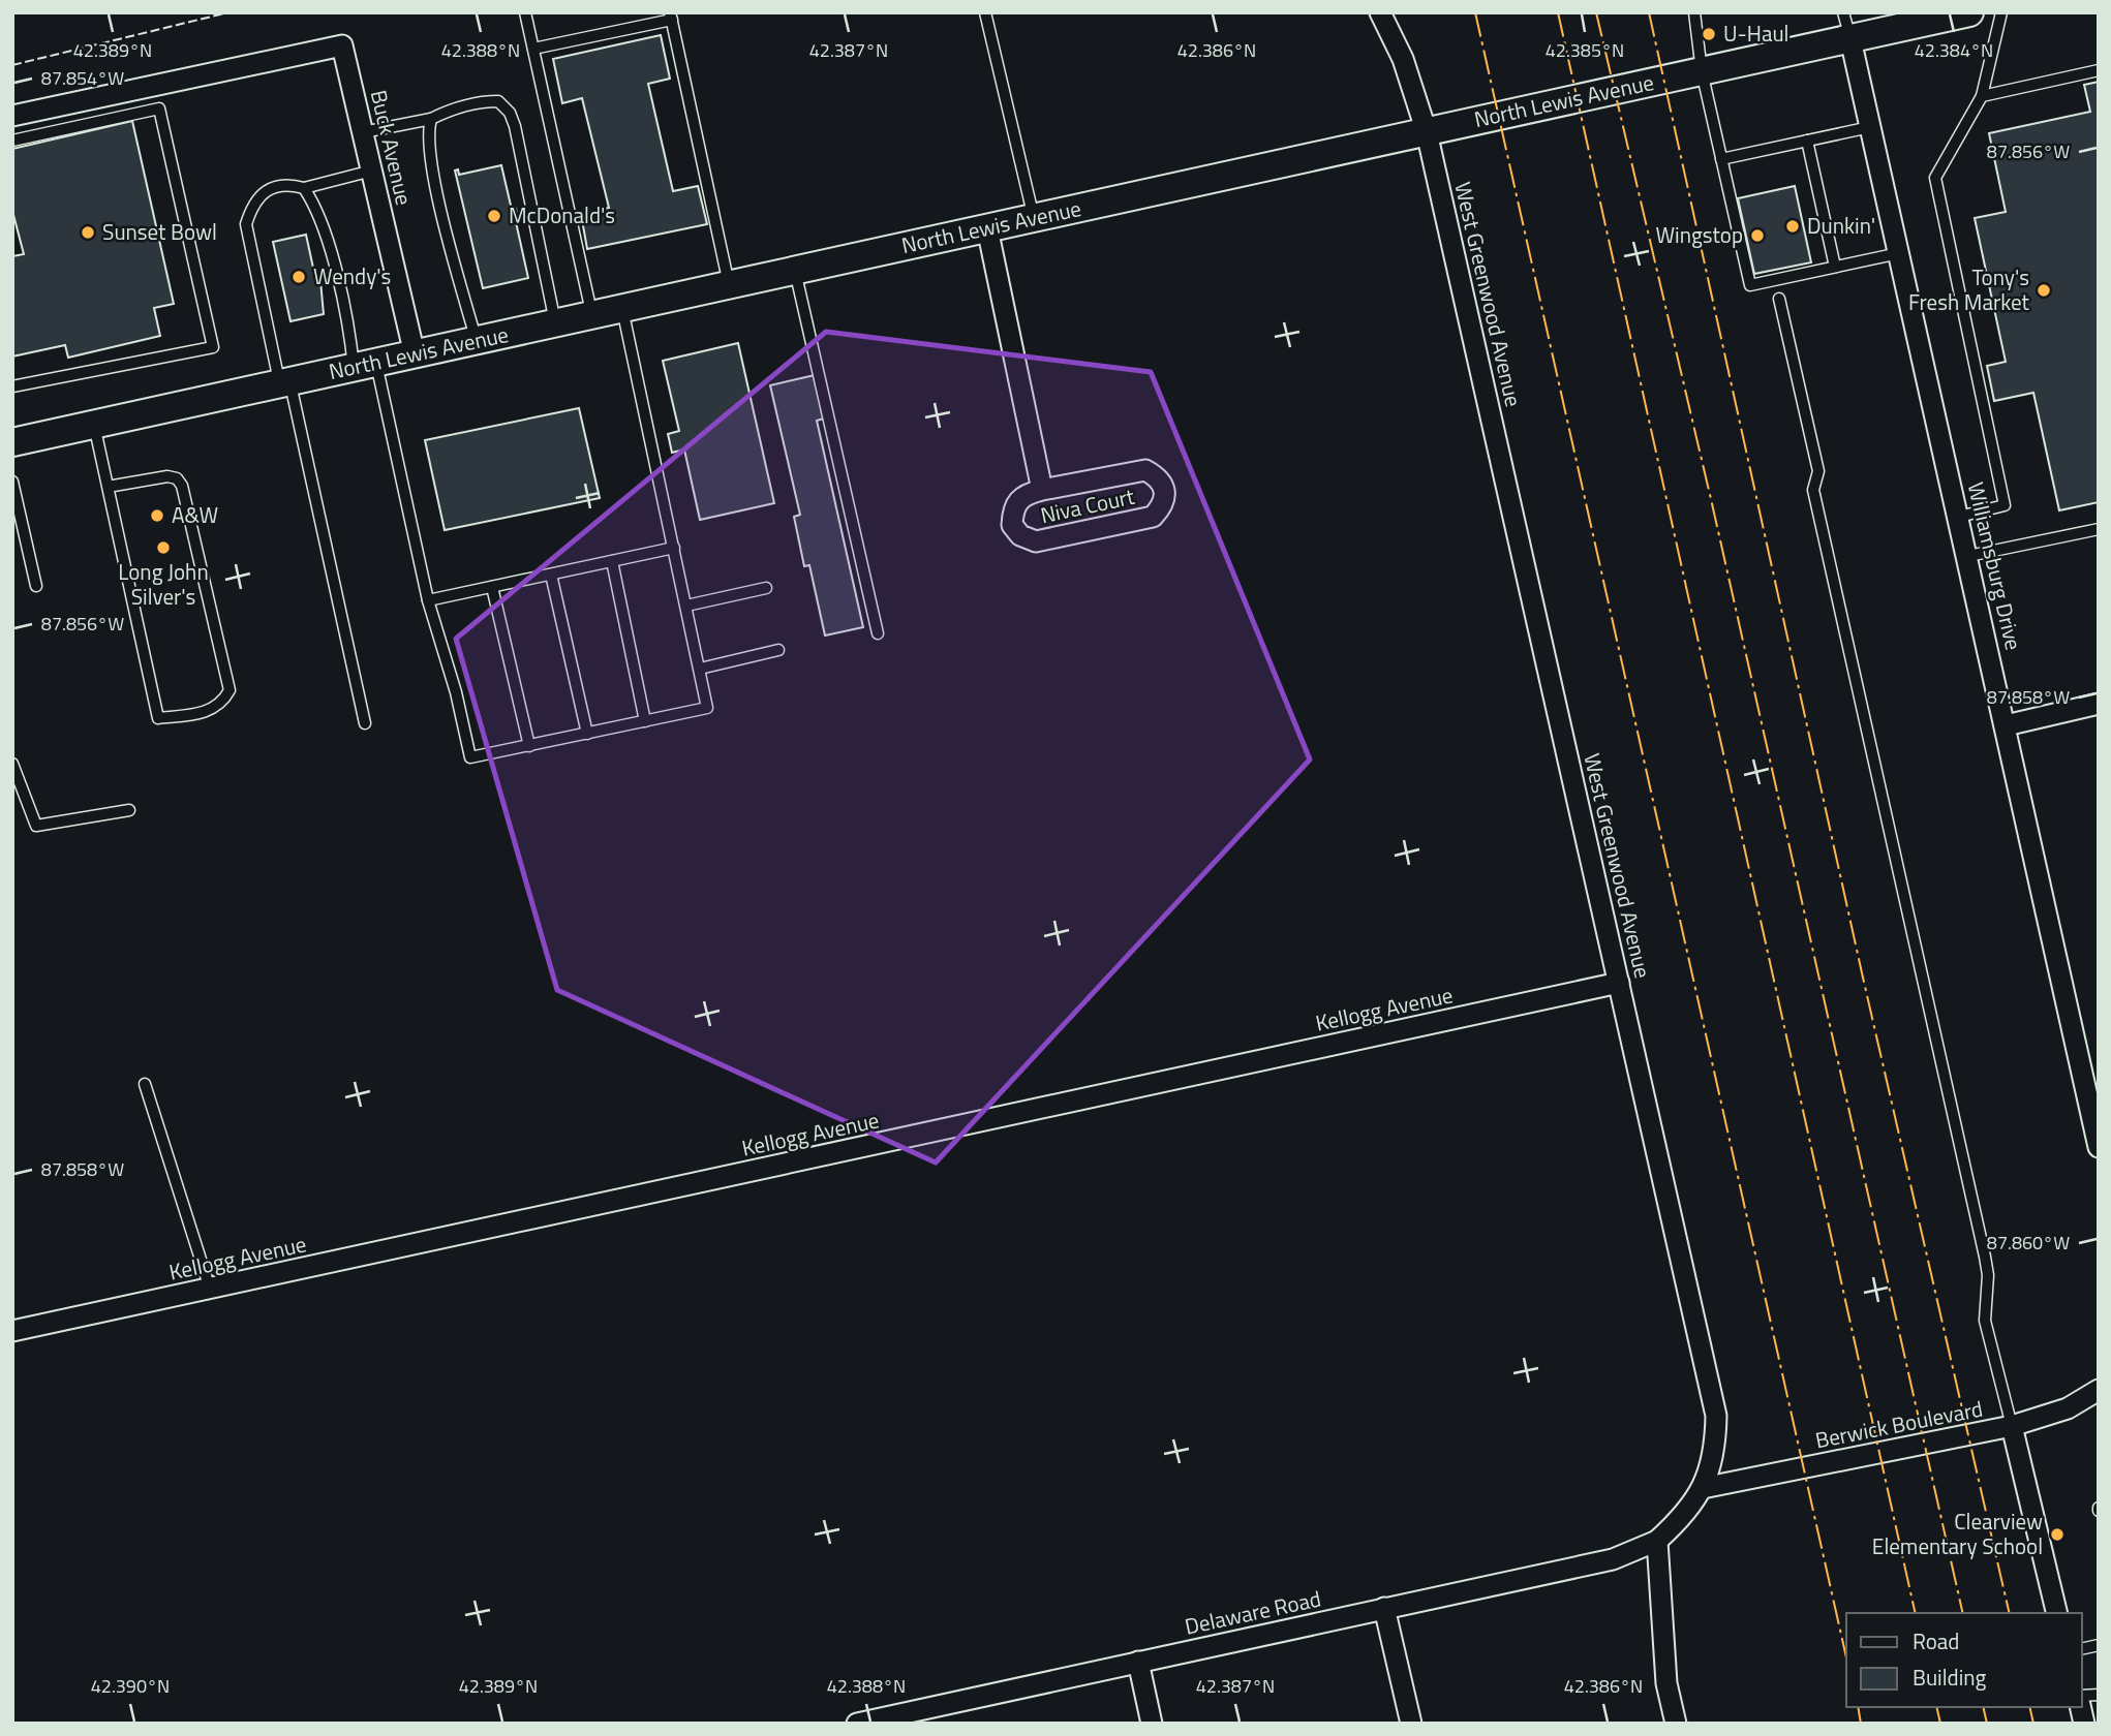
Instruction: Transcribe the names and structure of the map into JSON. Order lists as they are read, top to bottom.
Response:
{
  "streets": {
    "main road": ["North Lewis Avenue"],
    "street": [
      "Buck Avenue",
      "West Greenwood Avenue",
      "Niva Court",
      "Williamsburg Drive",
      "Kellogg Avenue",
      "Berwick Boulevard",
      "Delaware Road"
    ]
  },
  "crossings": [
    ["North Lewis Avenue", "Buck Avenue"],
    ["North Lewis Avenue", "West Greenwood Avenue"],
    ["North Lewis Avenue", "Niva Court"],
    ["North Lewis Avenue", "Williamsburg Drive"],
    ["West Greenwood Avenue", "Kellogg Avenue"],
    ["West Greenwood Avenue", "Berwick Boulevard"],
    ["West Greenwood Avenue", "Delaware Road"]
  ],
  "places": [
    "U-Haul",
    "McDonald's",
    "Dunkin'",
    "Sunset Bowl",
    "Wingstop",
    "Wendy's",
    "Tony's Fresh Market",
    "A&W",
    "Long John Silver's",
    "Clearview Elementary School"
  ],
  "legend": ["Road", "Building"],
  "coordinates": [
    "42.389°N",
    "42.388°N",
    "42.387°N",
    "42.386°N",
    "42.385°N",
    "42.384°N",
    "87.854°W",
    "87.856°W",
    "87.858°W",
    "87.860°W",
    "42.390°N"
  ]
}
